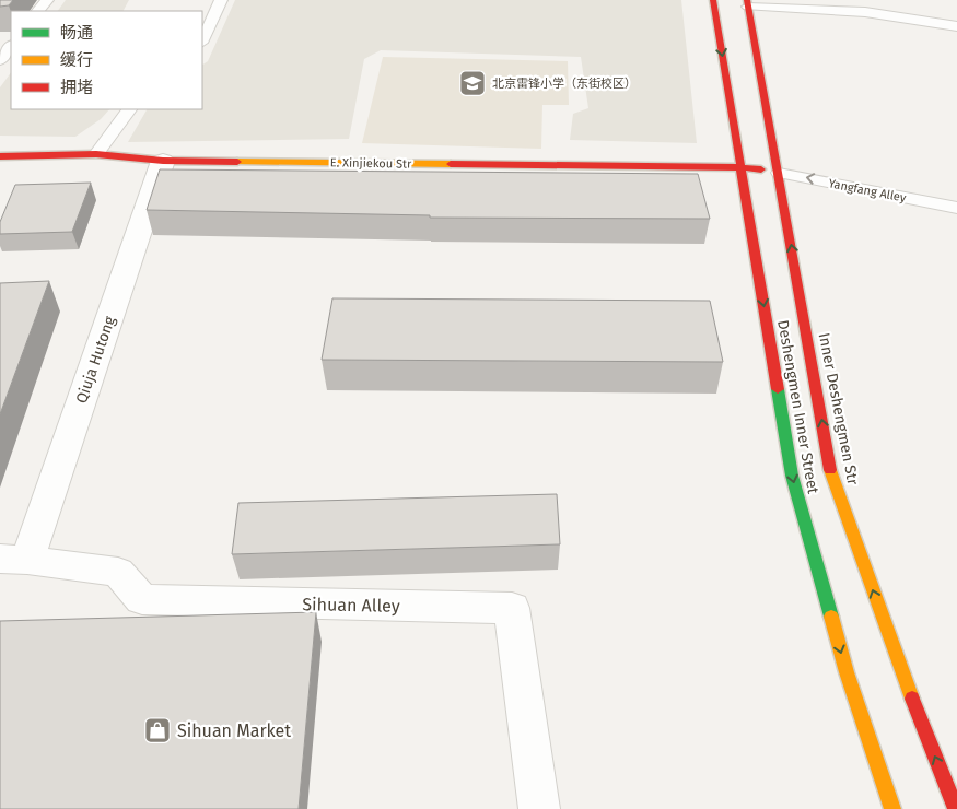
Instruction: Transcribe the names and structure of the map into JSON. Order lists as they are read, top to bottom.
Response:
{
  "streets": {
    "main road": ["E. Xinjiekou Str", "Deshengmen Inner Street", "Inner Deshengmen Str"],
    "street": ["Qiuja Hutong", "Sihuan Alley"],
    "lane": ["Yangfang Alley"]
  },
  "crossings": [
    ["E. Xinjiekou Str", "Yangfang Alley"],
    ["E. Xinjiekou Str", "Qiuja Hutong"],
    ["E. Xinjiekou Str", "Deshengmen Inner Street"],
    ["E. Xinjiekou Str", "Inner Deshengmen Str"],
    ["Yangfang Alley", "Inner Deshengmen Str"],
    ["Qiuja Hutong", "Sihuan Alley"]
  ],
  "one_way": ["Deshengmen Inner Street", "Inner Deshengmen Str"],
  "places": {
    "school or university": ["北京雷锋小学（东街校区）"],
    "shop": ["Sihuan Market"]
  },
  "legend": ["畅通", "缓行", "拥堵"]
}
